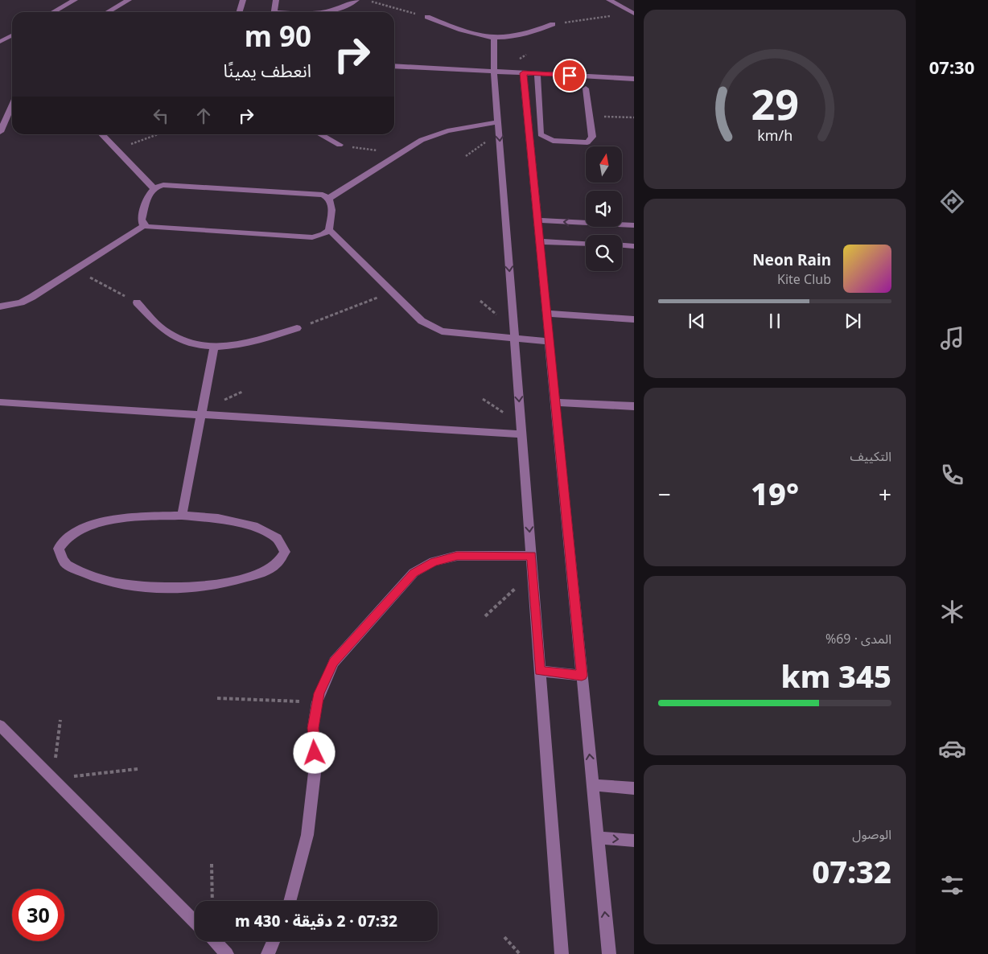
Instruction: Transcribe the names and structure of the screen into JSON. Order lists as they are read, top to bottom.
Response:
{
  "north": "top",
  "page": {
    "tabs": "07:30",
    "turn": ["90 m", "انعطف يمينًا"],
    "song": ["Neon Rain", "Kite Club"],
    "tile": [
      "التكييف",
      ["المدى · 69%", "345 km"],
      ["الوصول", "07:32"]
    ],
    "heat": ["−", "19°", "+"],
    "limit": "30",
    "trip": "07:32 · 2 دقيقة · 430 m",
    "gauge": ["29", "km/h"]
  }
}
